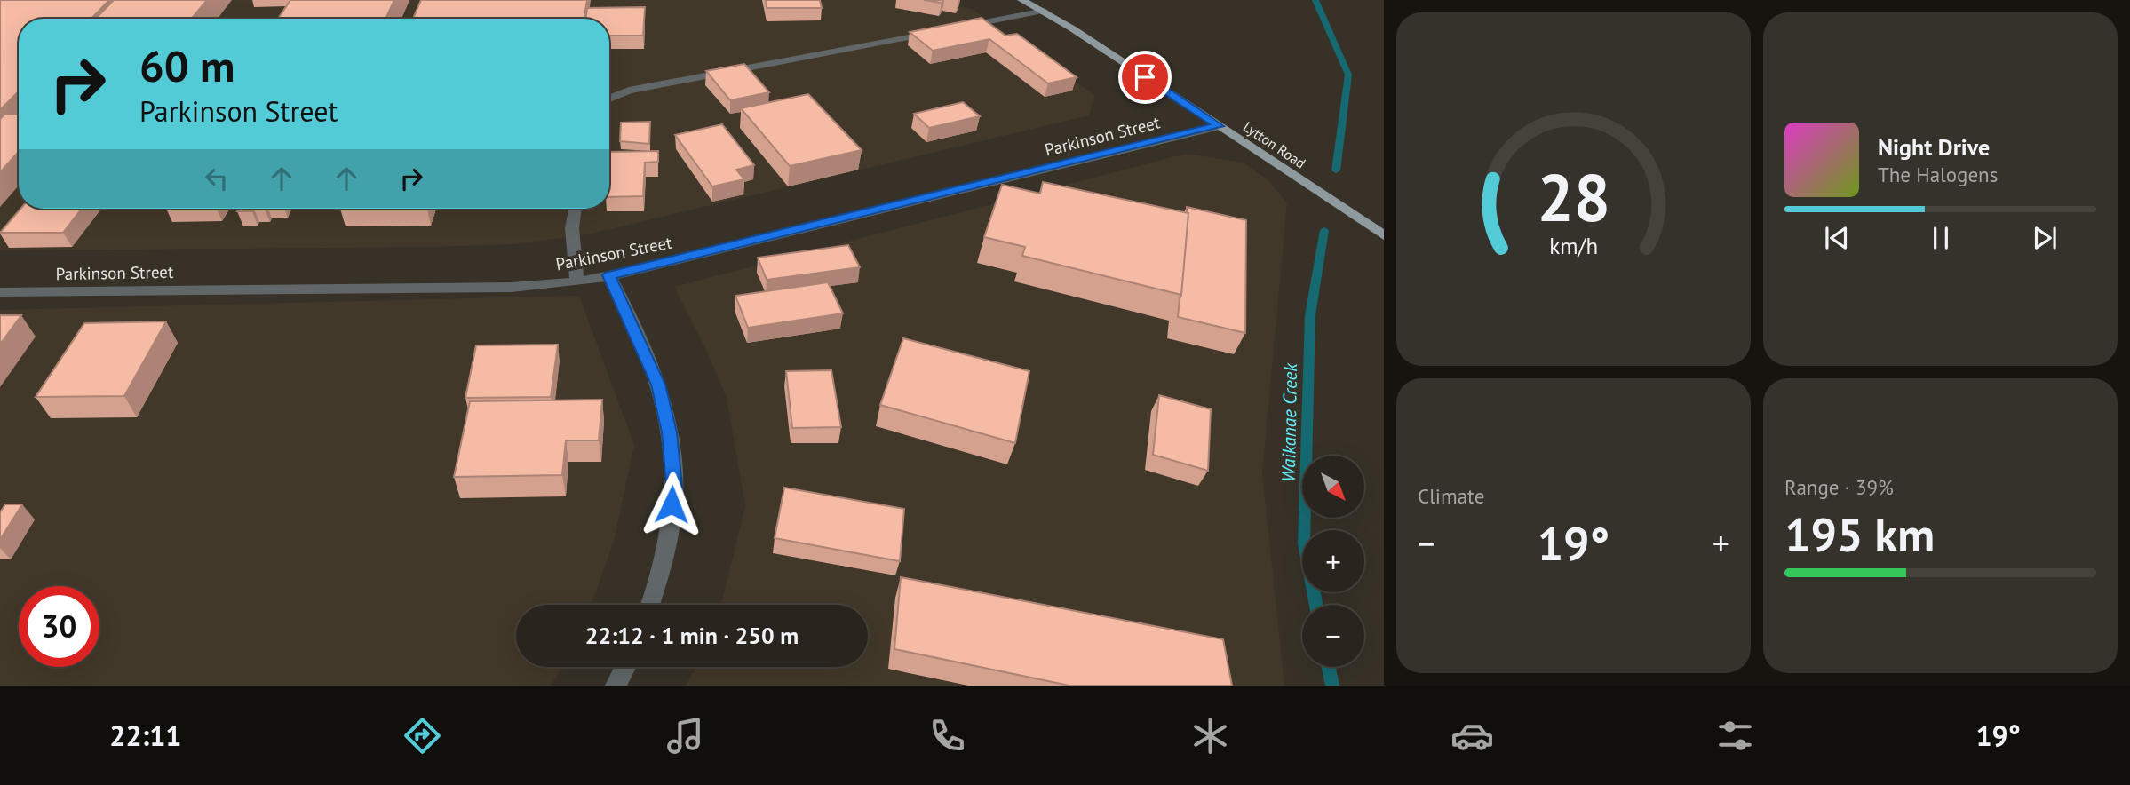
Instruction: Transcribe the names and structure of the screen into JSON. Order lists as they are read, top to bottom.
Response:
{
  "streets": {
    "main road": ["Lytton Road"],
    "street": ["Parkinson Street"]
  },
  "crossings": [
    ["Parkinson Street", "Lytton Road"]
  ],
  "water": ["Waikanae Creek"],
  "north": "bottom right",
  "page": {
    "turn": ["60 m", "Parkinson Street"],
    "song": ["Night Drive", "The Halogens"],
    "tile": [
      "Climate",
      ["Range · 39%", "195 km"]
    ],
    "map_buttons": ["+", "−"],
    "heat": ["−", "19°", "+"],
    "limit": "30",
    "trip": "22:12 · 1 min · 250 m",
    "tabs": ["22:11", "19°"],
    "gauge": ["28", "km/h"]
  }
}
